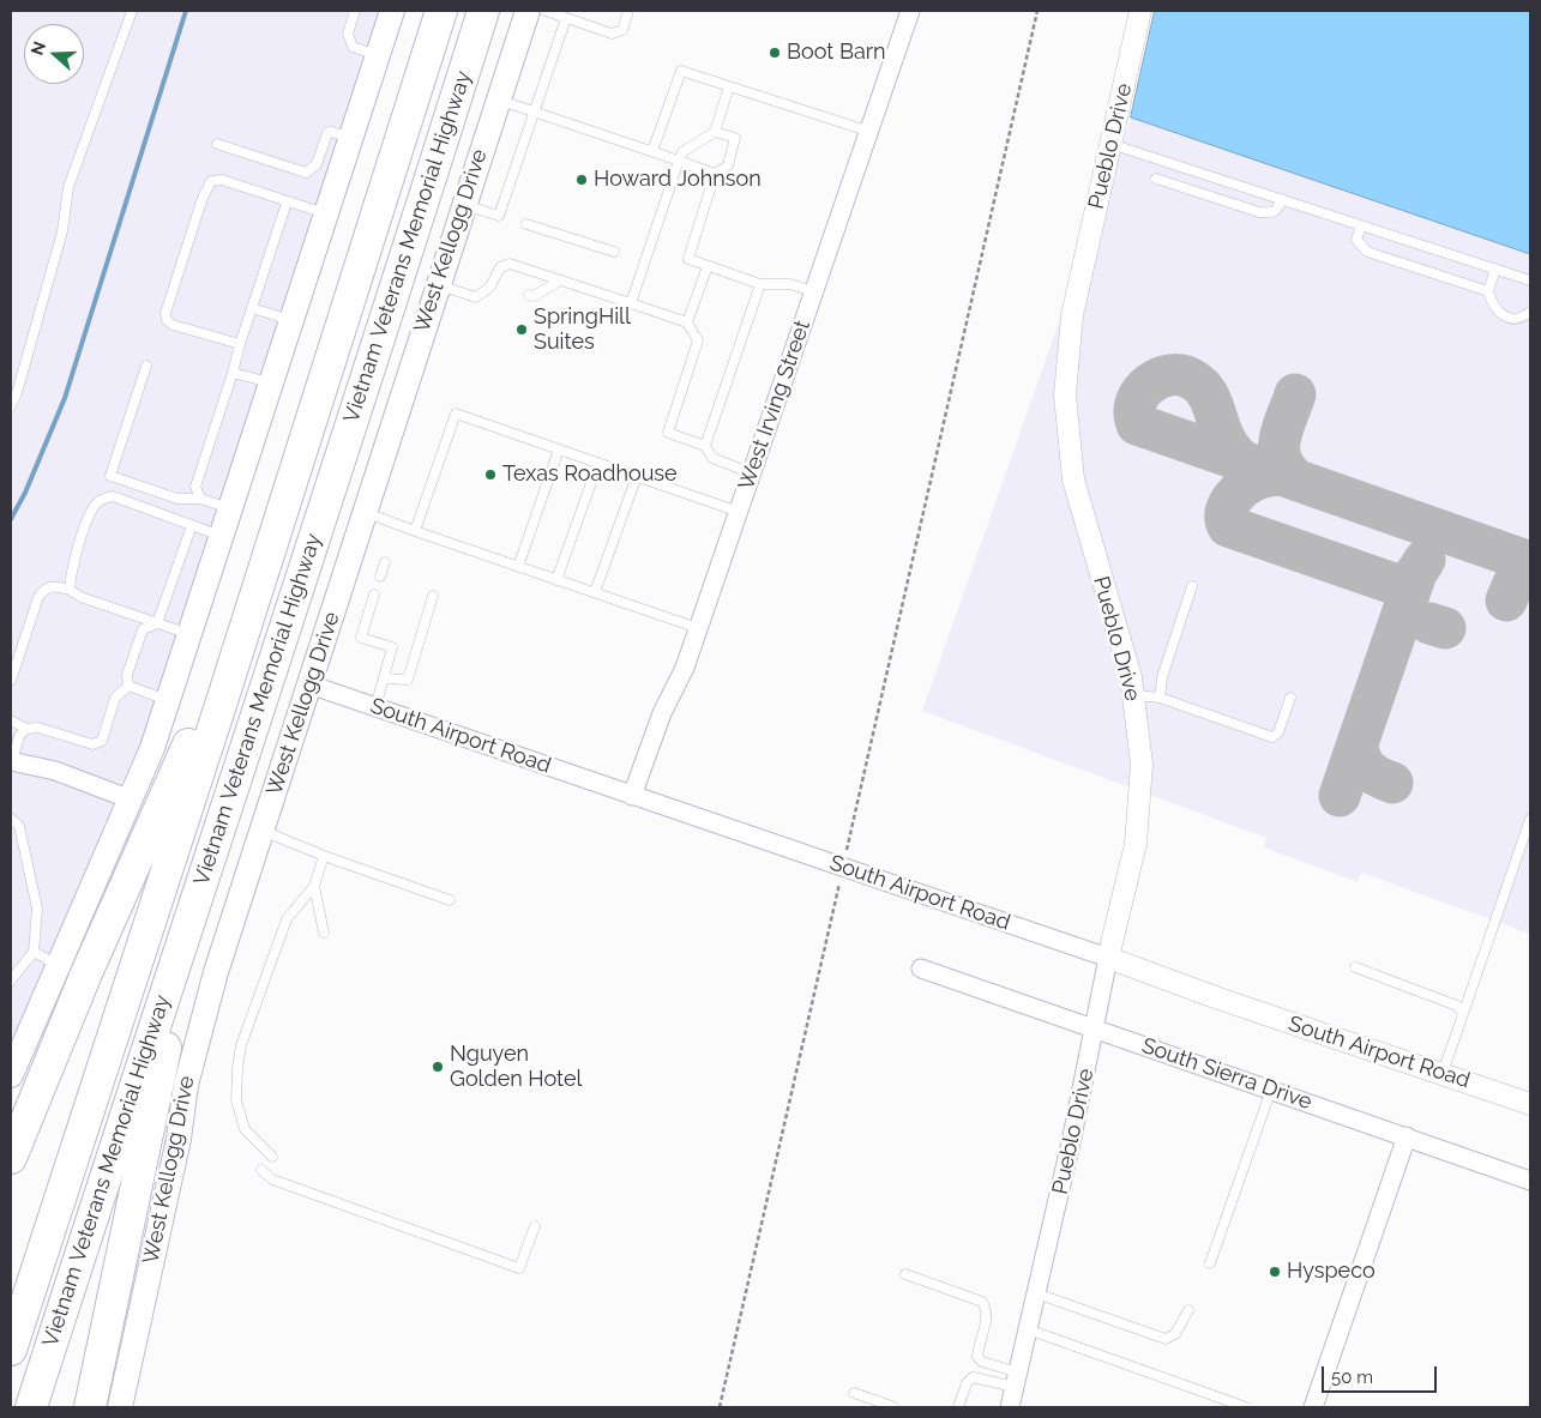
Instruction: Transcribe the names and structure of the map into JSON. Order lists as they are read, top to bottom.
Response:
{
  "streets": {
    "highway": ["Vietnam Veterans Memorial Highway"],
    "main road": ["West Kellogg Drive"],
    "street": [
      "Pueblo Drive",
      "West Irving Street",
      "South Airport Road",
      "South Sierra Drive"
    ]
  },
  "crossings": [
    ["Pueblo Drive", "South Airport Road"],
    ["Pueblo Drive", "South Sierra Drive"],
    ["West Kellogg Drive", "South Airport Road"],
    ["West Irving Street", "South Airport Road"]
  ],
  "places": [
    "Boot Barn",
    "Howard Johnson",
    "SpringHill Suites",
    "Texas Roadhouse",
    "Nguyen Golden Hotel",
    "Hyspeco"
  ],
  "scale_bar": "50 m",
  "north": "left"
}
